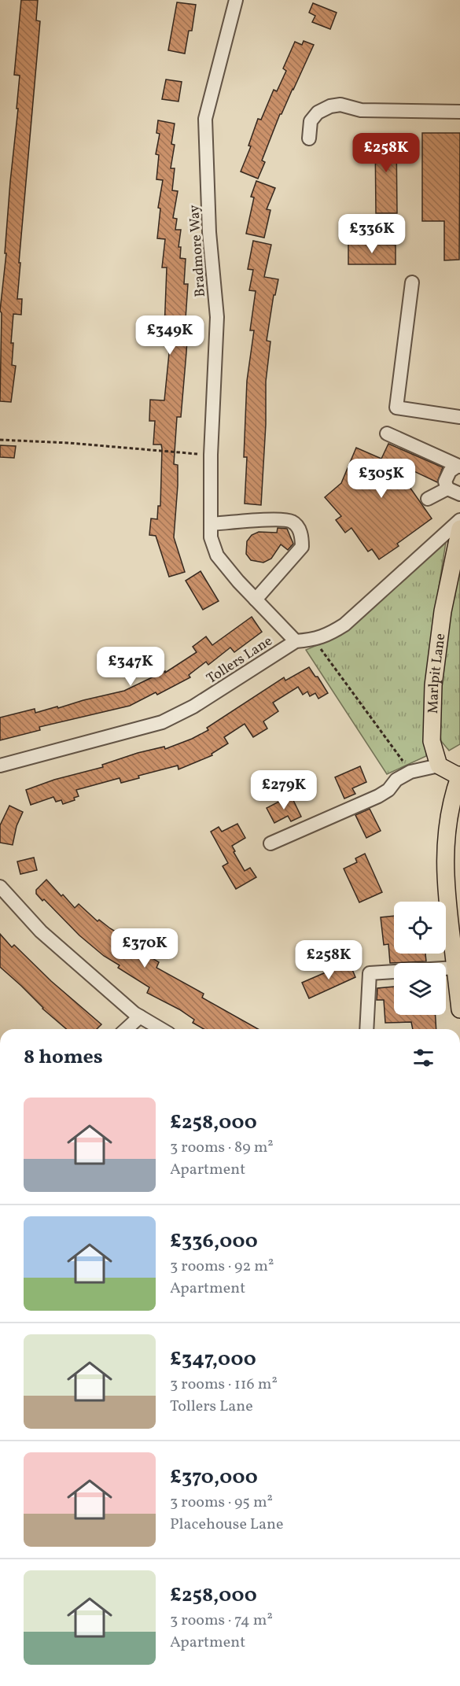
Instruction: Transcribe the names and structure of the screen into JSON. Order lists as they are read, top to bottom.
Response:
{
  "streets": {
    "main road": ["Marlpit Lane"],
    "street": ["Bradmore Way", "Tollers Lane"]
  },
  "crossings": [
    ["Bradmore Way", "Tollers Lane"]
  ],
  "page": {
    "price": [
      "£258K",
      "£336K",
      "£349K",
      "£305K",
      "£347K",
      "£279K",
      "£370K",
      "£258K"
    ],
    "heading": "8 homes",
    "list": [
      {
        "name": "£258,000",
        "note": "3 rooms · 89 m² · Apartment"
      },
      {
        "name": "£336,000",
        "note": "3 rooms · 92 m² · Apartment"
      },
      {
        "name": "£347,000",
        "note": "3 rooms · 116 m² · Tollers Lane"
      },
      {
        "name": "£370,000",
        "note": "3 rooms · 95 m² · Placehouse Lane"
      },
      {
        "name": "£258,000",
        "note": "3 rooms · 74 m² · Apartment"
      }
    ]
  }
}
